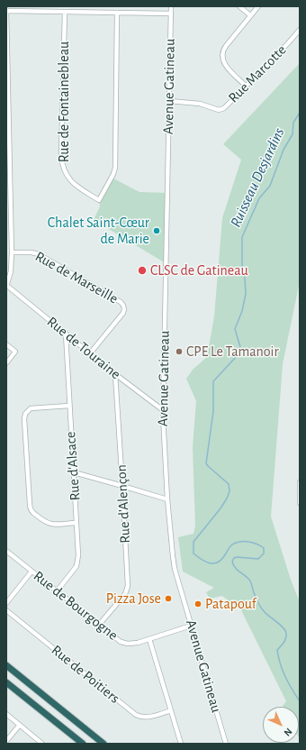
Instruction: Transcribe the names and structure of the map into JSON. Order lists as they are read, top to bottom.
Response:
{
  "streets": {
    "street": [
      "Rue Marcotte",
      "Avenue Gatineau",
      "Rue de Fontainebleau",
      "Rue de Marseille",
      "Rue de Touraine",
      "Rue d'Alsace",
      "Rue d'Alençon",
      "Rue de Bourgogne",
      "Rue de Poitiers"
    ]
  },
  "crossings": [
    ["Rue Marcotte", "Avenue Gatineau"],
    ["Avenue Gatineau", "Rue de Touraine"],
    ["Avenue Gatineau", "Rue de Bourgogne"],
    ["Rue de Marseille", "Rue de Touraine"],
    ["Rue de Touraine", "Rue d'Alsace"],
    ["Rue de Touraine", "Rue d'Alençon"],
    ["Rue d'Alsace", "Rue de Bourgogne"],
    ["Rue d'Alençon", "Rue de Bourgogne"]
  ],
  "water": ["Ruisseau Desjardins"],
  "places": [
    "Chalet Saint-Cœur de Marie",
    "CLSC de Gatineau",
    "CPE Le Tamanoir",
    "Pizza Jose",
    "Patapouf"
  ],
  "north": "bottom right"
}
